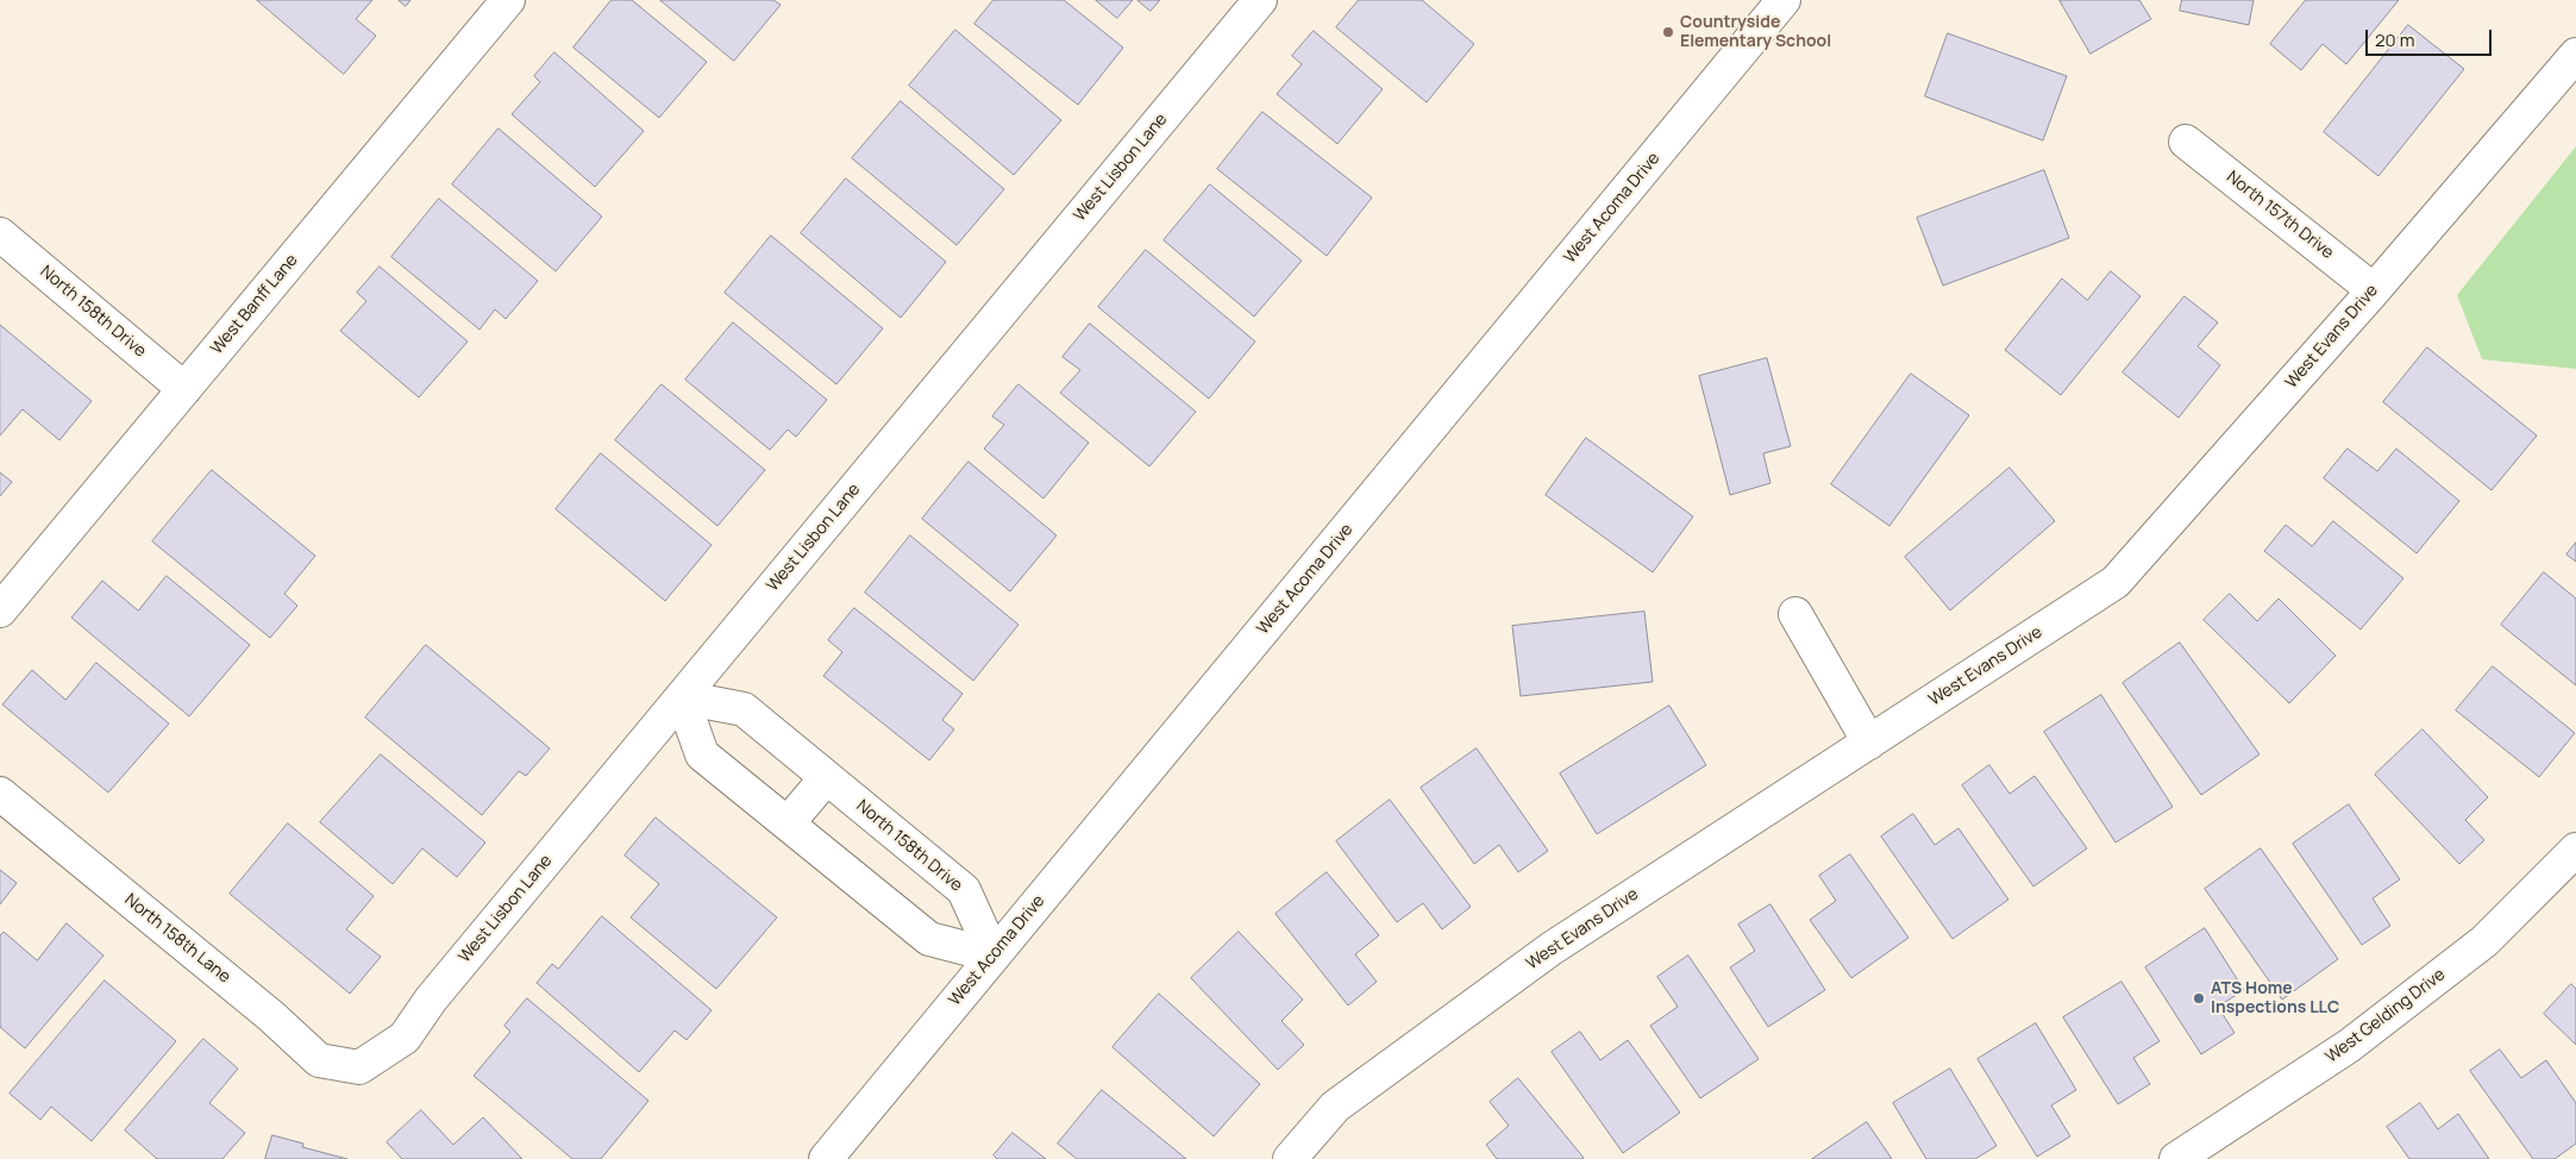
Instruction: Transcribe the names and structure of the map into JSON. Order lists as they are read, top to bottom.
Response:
{
  "streets": {
    "street": [
      "West Lisbon Lane",
      "West Acoma Drive",
      "North 157th Drive",
      "West Banff Lane",
      "North 158th Drive",
      "West Evans Drive",
      "North 158th Lane",
      "West Gelding Drive"
    ]
  },
  "crossings": [
    ["West Lisbon Lane", "North 158th Drive"],
    ["West Lisbon Lane", "North 158th Lane"],
    ["West Acoma Drive", "North 158th Drive"],
    ["North 157th Drive", "West Evans Drive"],
    ["West Banff Lane", "North 158th Drive"]
  ],
  "places": ["Countryside Elementary School", "ATS Home Inspections LLC"],
  "scale_bar": "20 m"
}
